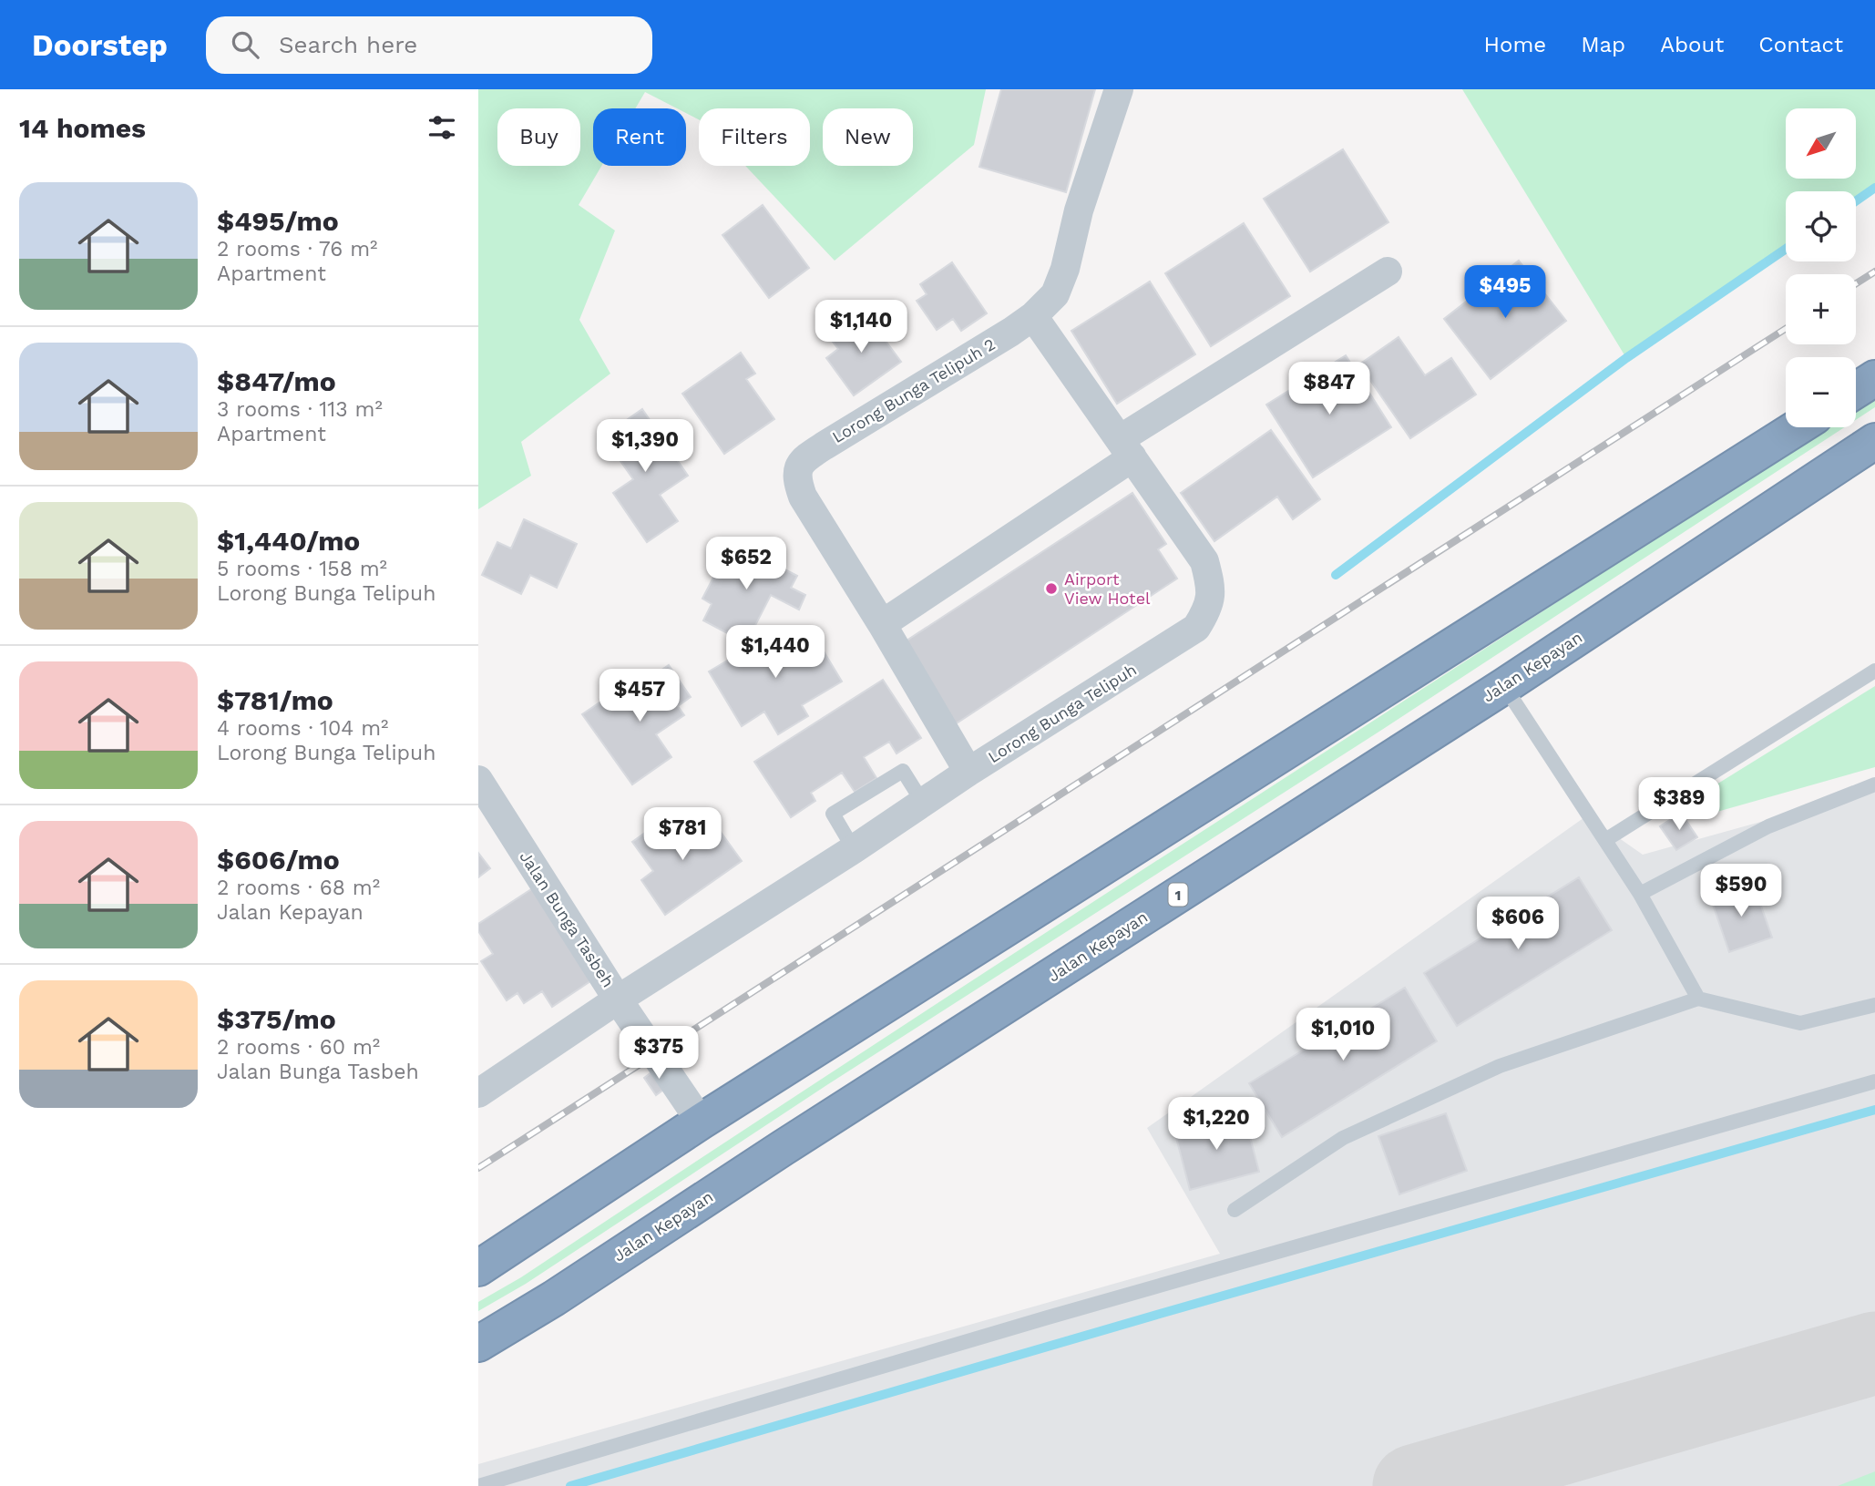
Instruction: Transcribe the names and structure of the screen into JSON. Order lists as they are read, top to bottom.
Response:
{
  "streets": {
    "highway": ["Jalan Kepayan", "1"],
    "street": ["Lorong Bunga Telipuh 2", "Lorong Bunga Telipuh", "Jalan Bunga Tasbeh"]
  },
  "crossings": [
    ["Lorong Bunga Telipuh 2", "Lorong Bunga Telipuh"],
    ["Lorong Bunga Telipuh", "Jalan Bunga Tasbeh"]
  ],
  "places": ["Airport View Hotel"],
  "north": "bottom left",
  "page": {
    "header": "Doorstep",
    "search": "Search here",
    "nav": [
      "Home",
      "Map",
      "About",
      "Contact"
    ],
    "heading": "14 homes",
    "map_buttons": ["+", "−"],
    "chip": [
      "Buy",
      "Rent",
      "Filters",
      "New"
    ],
    "list": [
      {
        "name": "$495/mo",
        "note": "2 rooms · 76 m² · Apartment"
      },
      {
        "name": "$847/mo",
        "note": "3 rooms · 113 m² · Apartment"
      },
      {
        "name": "$1,440/mo",
        "note": "5 rooms · 158 m² · Lorong Bunga Telipuh"
      },
      {
        "name": "$781/mo",
        "note": "4 rooms · 104 m² · Lorong Bunga Telipuh"
      },
      {
        "name": "$606/mo",
        "note": "2 rooms · 68 m² · Jalan Kepayan"
      },
      {
        "name": "$375/mo",
        "note": "2 rooms · 60 m² · Jalan Bunga Tasbeh"
      }
    ],
    "price": [
      "$495",
      "$1,140",
      "$847",
      "$1,390",
      "$652",
      "$1,440",
      "$457",
      "$389",
      "$781",
      "$590",
      "$606",
      "$1,010",
      "$375",
      "$1,220"
    ]
  }
}
